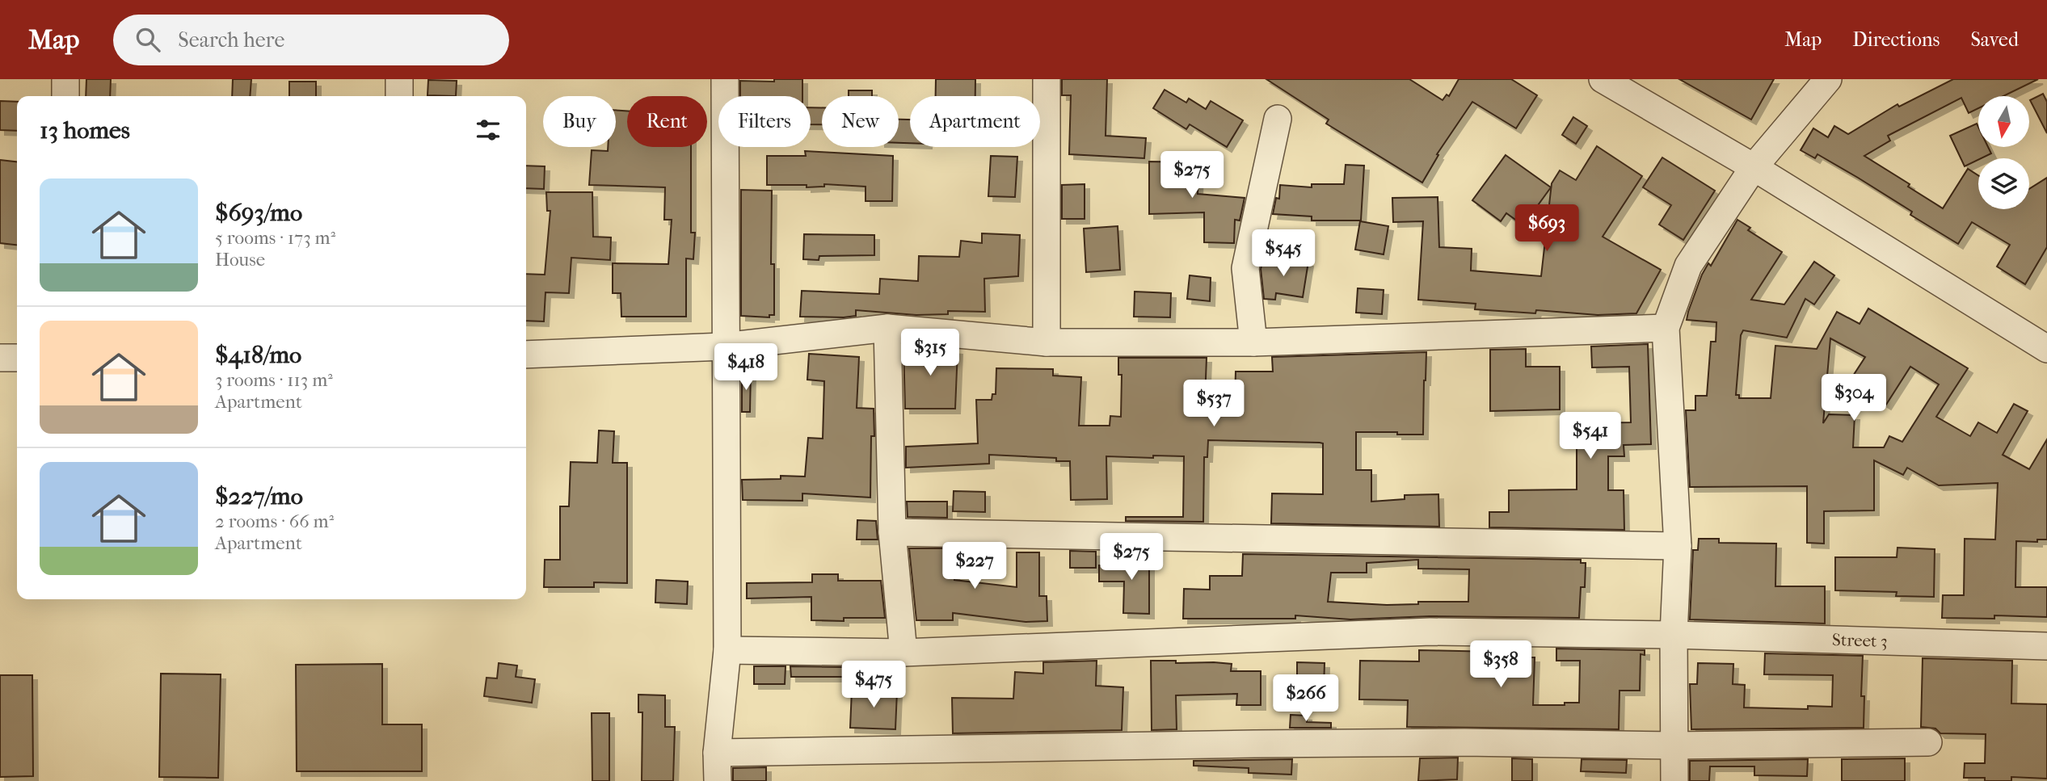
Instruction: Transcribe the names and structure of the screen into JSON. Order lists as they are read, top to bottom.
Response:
{
  "streets": {
    "street": ["Street 3"]
  },
  "north": "bottom",
  "page": {
    "header": "Map",
    "search": "Search here",
    "nav": ["Map", "Directions", "Saved"],
    "chip": [
      "Buy",
      "Rent",
      "Filters",
      "New",
      "Apartment"
    ],
    "heading": "13 homes",
    "price": [
      "$275",
      "$693",
      "$545",
      "$315",
      "$418",
      "$304",
      "$537",
      "$541",
      "$275",
      "$227",
      "$358",
      "$475",
      "$266"
    ],
    "list": [
      {
        "name": "$693/mo",
        "note": "5 rooms · 173 m² · House"
      },
      {
        "name": "$418/mo",
        "note": "3 rooms · 113 m² · Apartment"
      },
      {
        "name": "$227/mo",
        "note": "2 rooms · 66 m² · Apartment"
      }
    ]
  }
}
